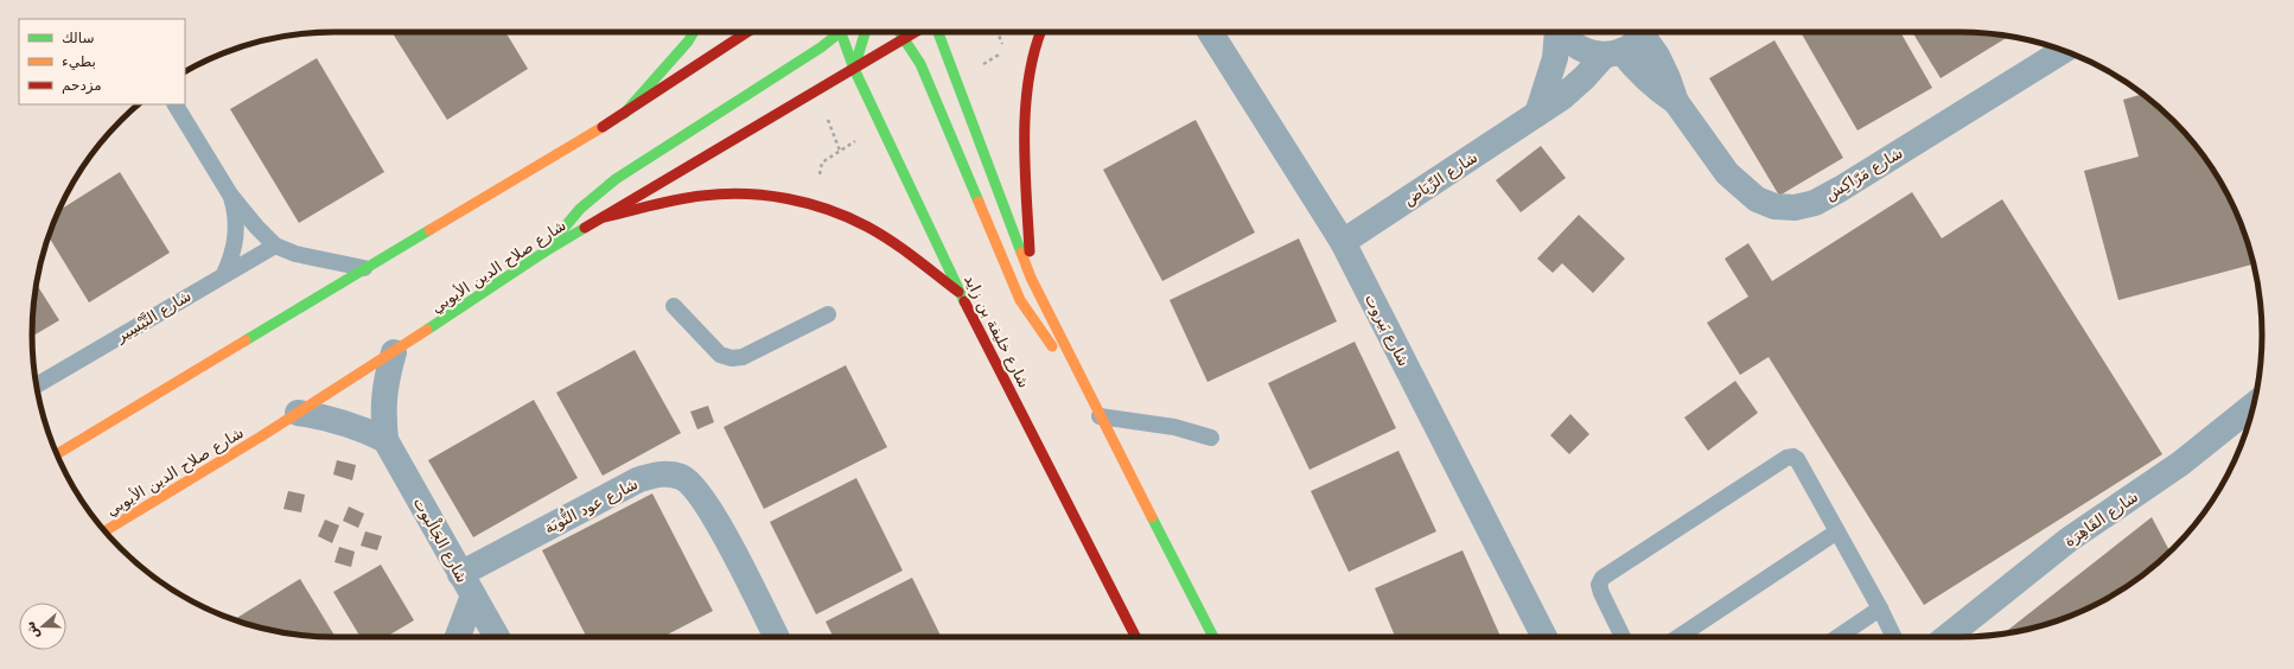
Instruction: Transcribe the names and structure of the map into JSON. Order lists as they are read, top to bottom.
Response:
{
  "streets": {
    "main road": ["شارع صلاح الدين الأيوبي", "شارع خليفة بن زايد"],
    "street": [
      "شارع مَرّاكِش",
      "شارع الرِّيَاض",
      "شارع بَيروت",
      "شارع عود التُّوبَة",
      "شارع القَاهِرَة",
      "شارع الجَالْبوت"
    ],
    "lane": ["شارع التَّيْسِير"]
  },
  "crossings": [
    ["شارع مَرّاكِش", "شارع الرِّيَاض"],
    ["شارع الرِّيَاض", "شارع بَيروت"],
    ["شارع صلاح الدين الأيوبي", "شارع خليفة بن زايد"],
    ["شارع صلاح الدين الأيوبي", "شارع الجَالْبوت"],
    ["شارع عود التُّوبَة", "شارع الجَالْبوت"]
  ],
  "legend": ["سالك", "بطيء", "مزدحم"],
  "north": "left"
}
